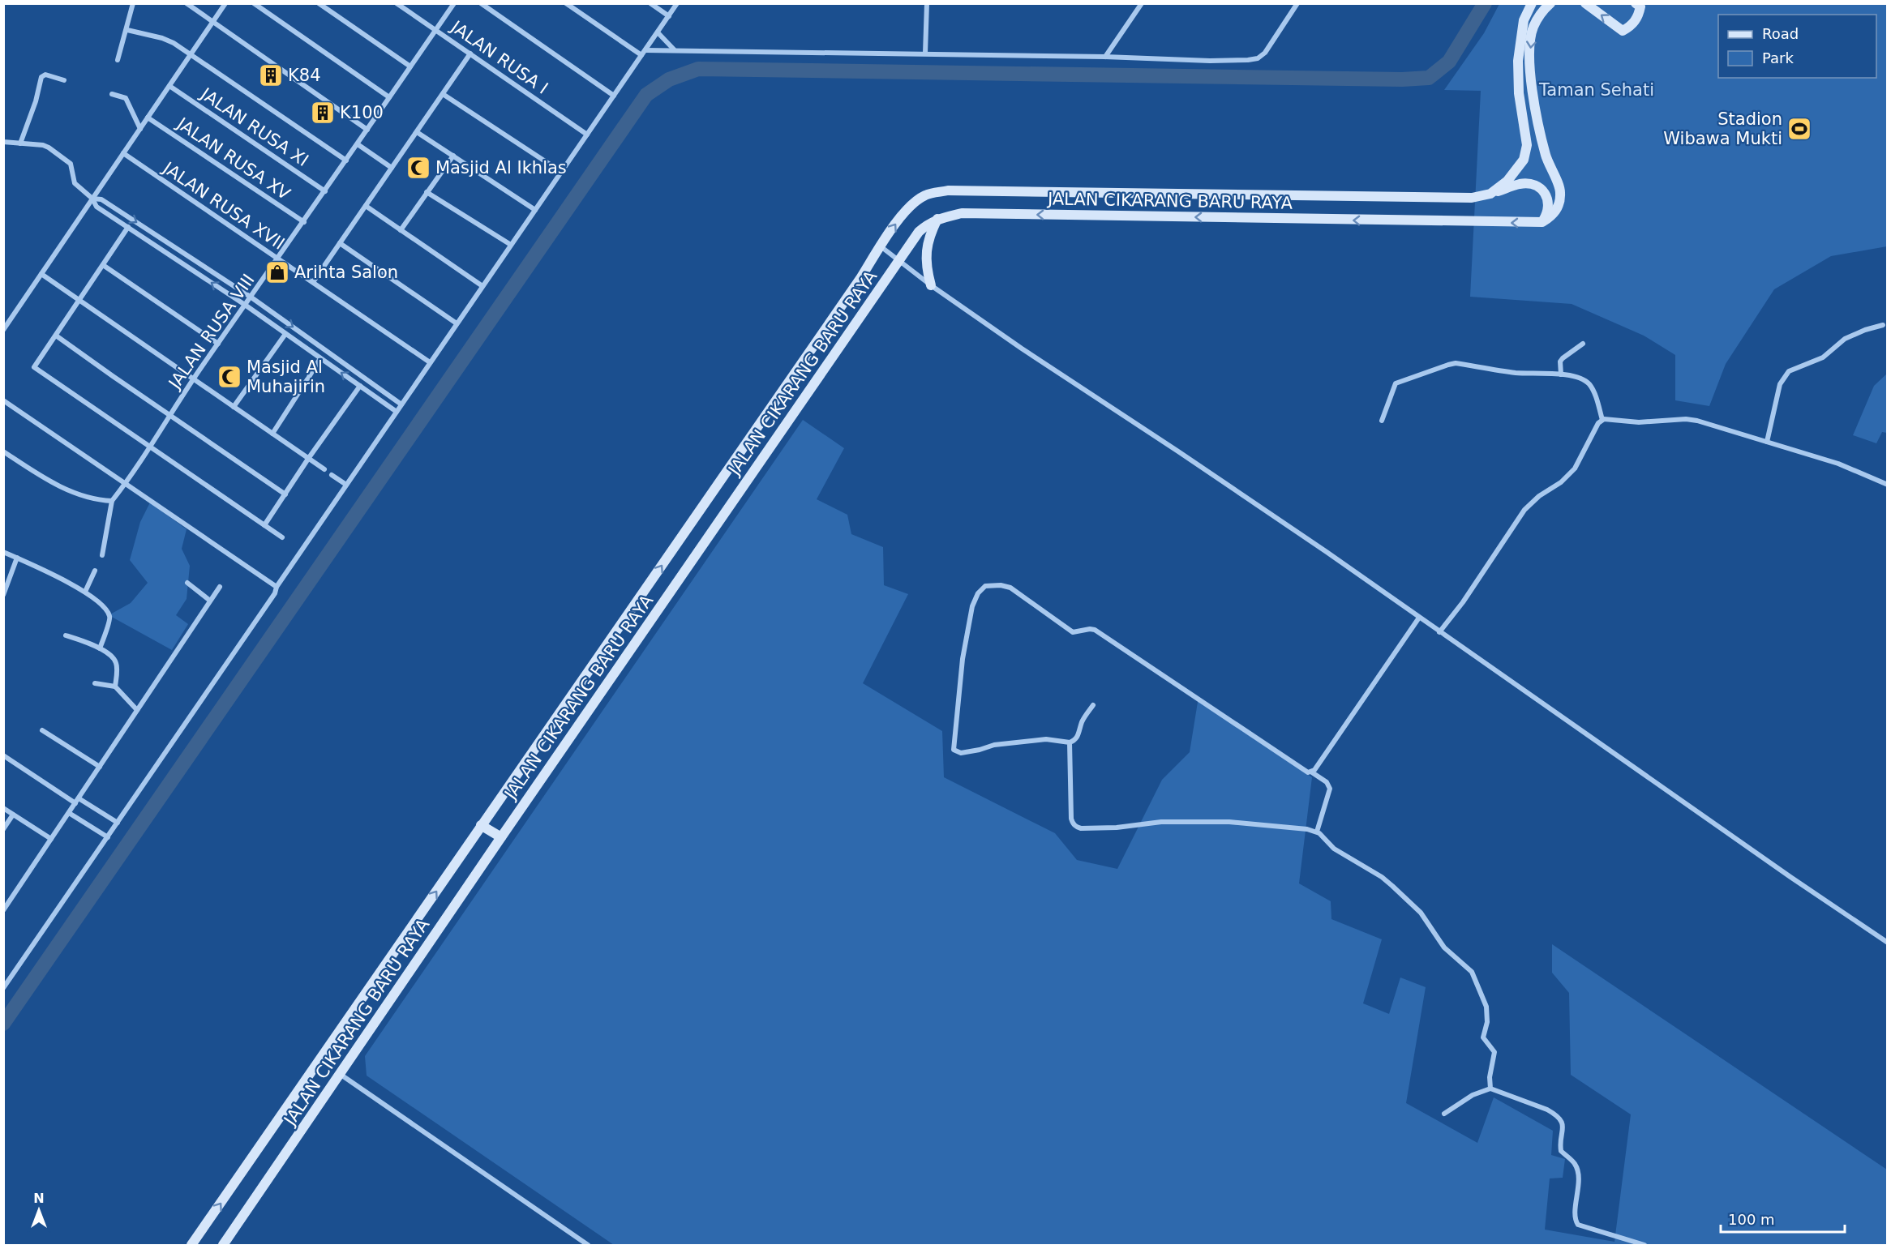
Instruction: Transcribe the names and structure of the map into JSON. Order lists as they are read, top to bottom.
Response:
{
  "streets": {
    "main road": ["JALAN CIKARANG BARU RAYA"],
    "street": [
      "JALAN RUSA I",
      "JALAN RUSA XI",
      "JALAN RUSA XV",
      "JALAN RUSA XVII",
      "JALAN RUSA VIII"
    ]
  },
  "crossings": [
    ["JALAN RUSA I", "JALAN RUSA VIII"],
    ["JALAN RUSA XI", "JALAN RUSA VIII"],
    ["JALAN RUSA XV", "JALAN RUSA VIII"],
    ["JALAN RUSA XVII", "JALAN RUSA VIII"]
  ],
  "parks": ["Taman Sehati"],
  "places": {
    "building": ["K84", "K100"],
    "sports": ["Stadion Wibawa Mukti"],
    "mosque": ["Masjid Al Ikhlas", "Masjid Al Muhajirin"],
    "shop": ["Arihta Salon"]
  },
  "legend": ["Road", "Park"],
  "scale_bar": "100 m",
  "north": "top"
}
